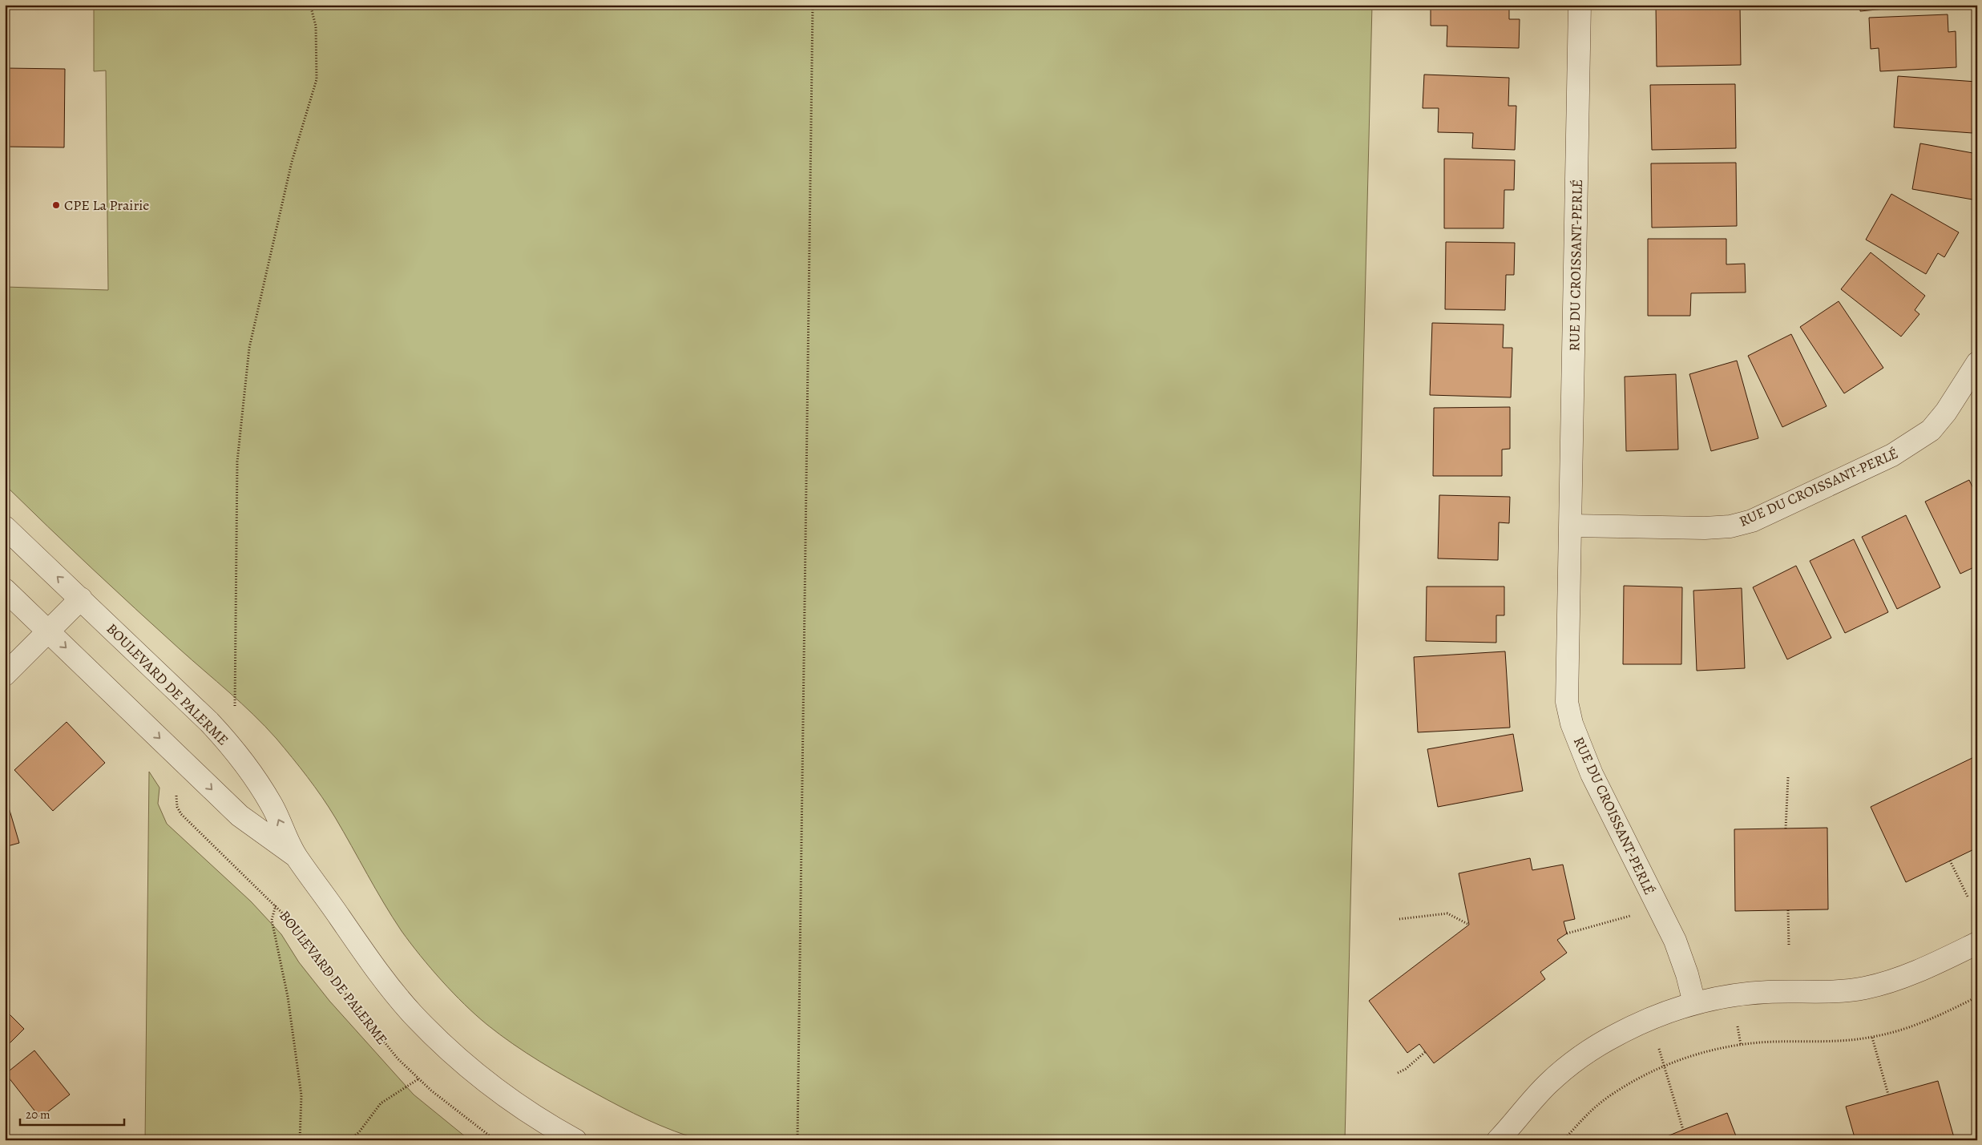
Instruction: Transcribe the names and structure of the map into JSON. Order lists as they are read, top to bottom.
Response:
{
  "streets": {
    "street": ["RUE DU CROISSANT-PERLÉ", "BOULEVARD DE PALERME"]
  },
  "places": ["CPE La Prairie"],
  "scale_bar": "20 m"
}
